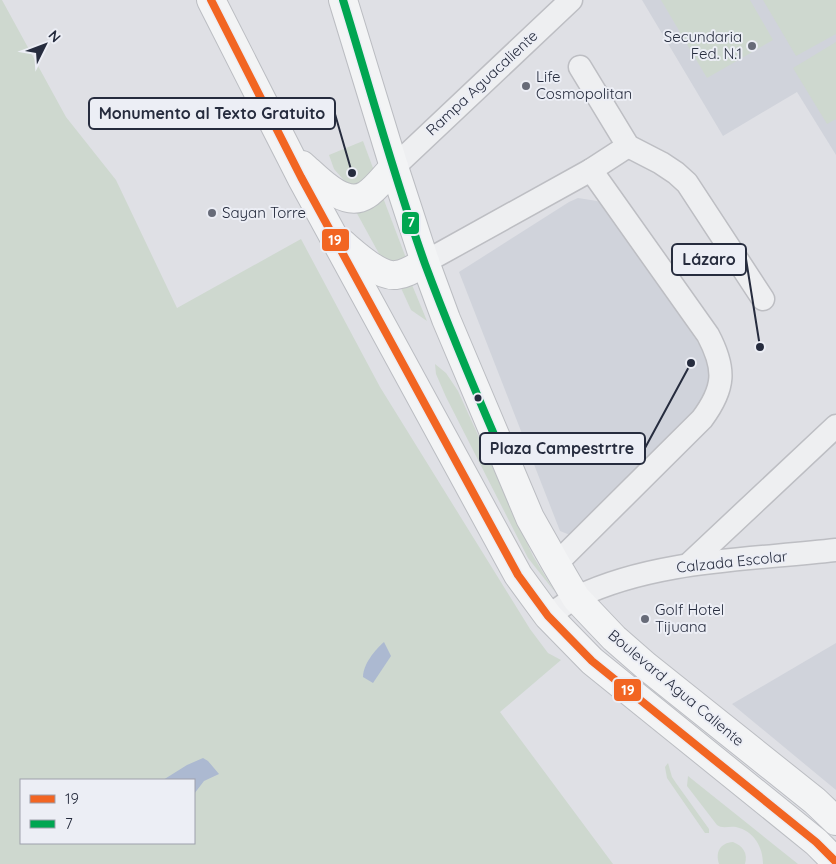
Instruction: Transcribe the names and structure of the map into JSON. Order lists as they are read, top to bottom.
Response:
{
  "streets": {
    "main road": ["Boulevard Agua Caliente"],
    "street": ["Rampa Aguacaliente", "Calzada Escolar"]
  },
  "crossings": [
    ["Rampa Aguacaliente", "Boulevard Agua Caliente"],
    ["Calzada Escolar", "Boulevard Agua Caliente"]
  ],
  "places": [
    "Secundaria Fed. N.1",
    "Life Cosmopolitan",
    "Monumento al Texto Gratuito",
    "Sayan Torre",
    "Lázaro",
    "Plaza Campestrtre",
    "Golf Hotel Tijuana"
  ],
  "lines": ["transit line 19", "transit line 7"],
  "legend": ["19", "7"],
  "north": "top right"
}
